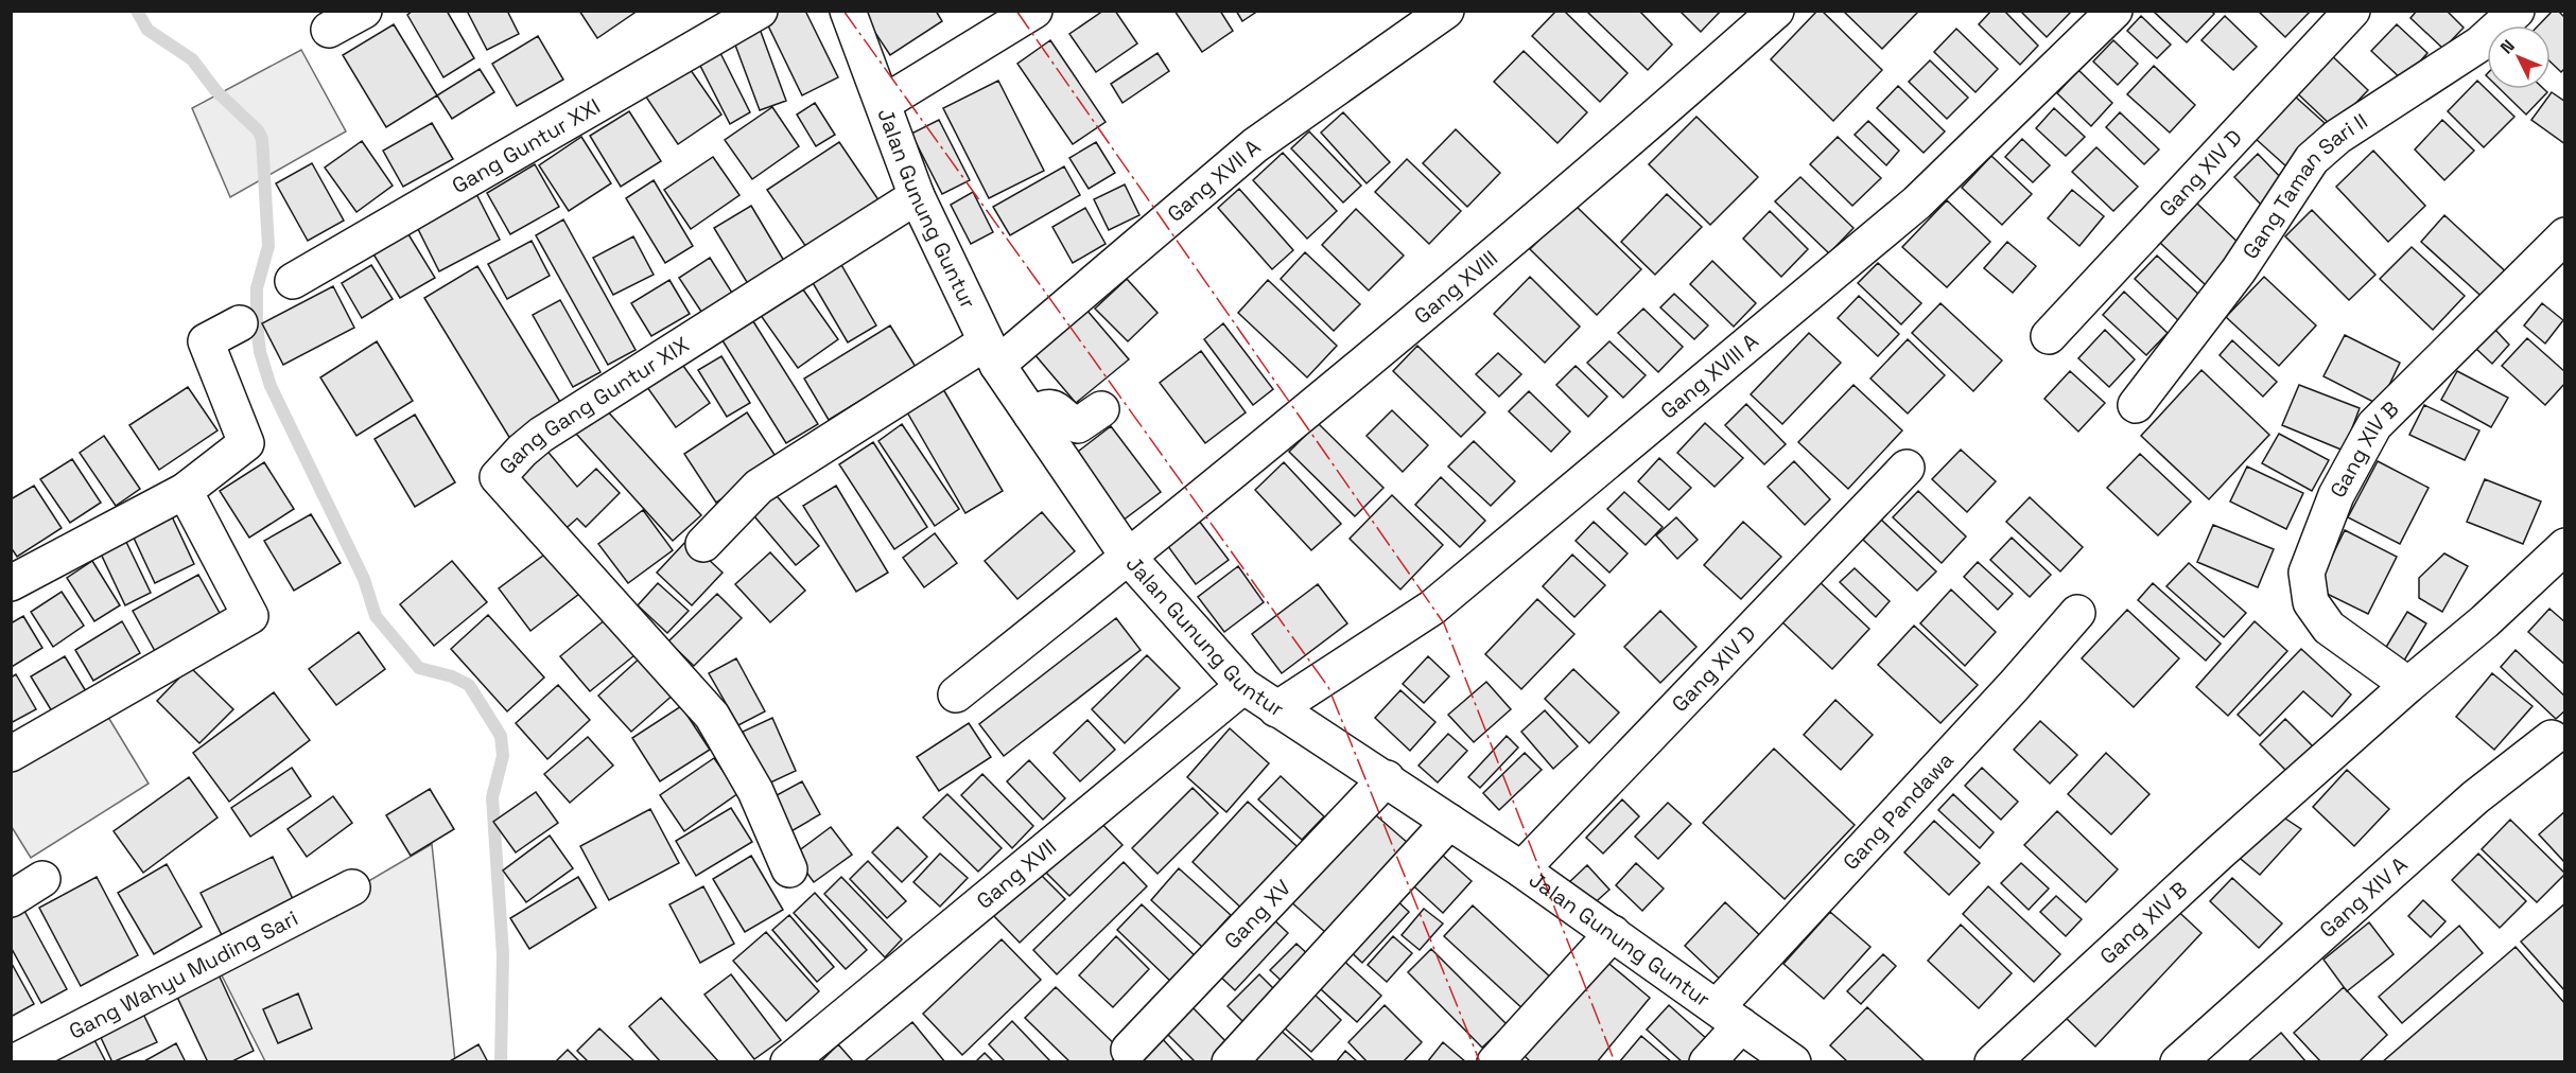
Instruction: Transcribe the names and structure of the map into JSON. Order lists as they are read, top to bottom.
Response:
{
  "streets": {
    "street": [
      "Gang Guntur XXI",
      "Gang XIV D",
      "Gang XVII A",
      "Gang Taman Sari II",
      "Jalan Gunung Guntur",
      "Gang XVIII",
      "Gang XVIII A",
      "Gang Gang Guntur XIX",
      "Gang XIV B",
      "Gang Pandawa",
      "Gang XVII",
      "Gang XIV A",
      "Gang XV",
      "Gang Wahyu Muding Sari"
    ]
  },
  "crossings": [
    ["Gang XIV D", "Jalan Gunung Guntur"],
    ["Gang XVII A", "Jalan Gunung Guntur"],
    ["Jalan Gunung Guntur", "Gang XVIII"],
    ["Jalan Gunung Guntur", "Gang XVIII A"],
    ["Jalan Gunung Guntur", "Gang Gang Guntur XIX"],
    ["Jalan Gunung Guntur", "Gang Pandawa"],
    ["Jalan Gunung Guntur", "Gang XVII"],
    ["Jalan Gunung Guntur", "Gang XV"]
  ],
  "north": "top left"
}
